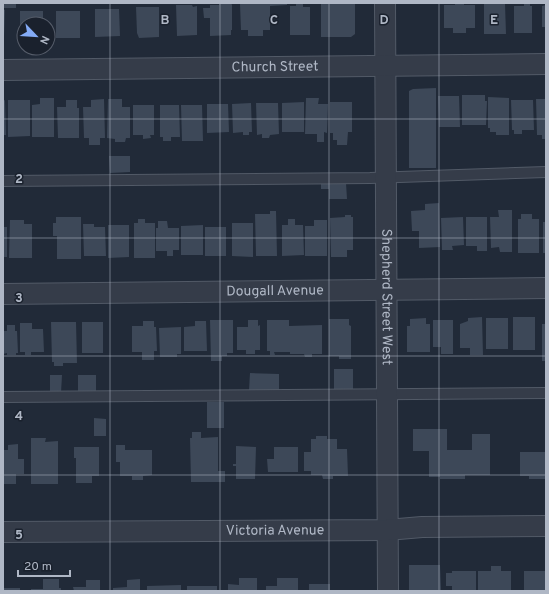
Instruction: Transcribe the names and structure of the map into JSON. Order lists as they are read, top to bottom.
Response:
{
  "streets": {
    "street": [
      "Church Street",
      "Dougall Avenue",
      "Shepherd Street West",
      "Victoria Avenue"
    ]
  },
  "crossings": [
    ["Church Street", "Shepherd Street West"],
    ["Dougall Avenue", "Shepherd Street West"],
    ["Shepherd Street West", "Victoria Avenue"]
  ],
  "scale_bar": "20 m",
  "north": "bottom right",
  "grid": {
    "columns": [
      "B",
      "C",
      "D",
      "E"
    ],
    "rows": [
      "2",
      "3",
      "4",
      "5"
    ]
  }
}
